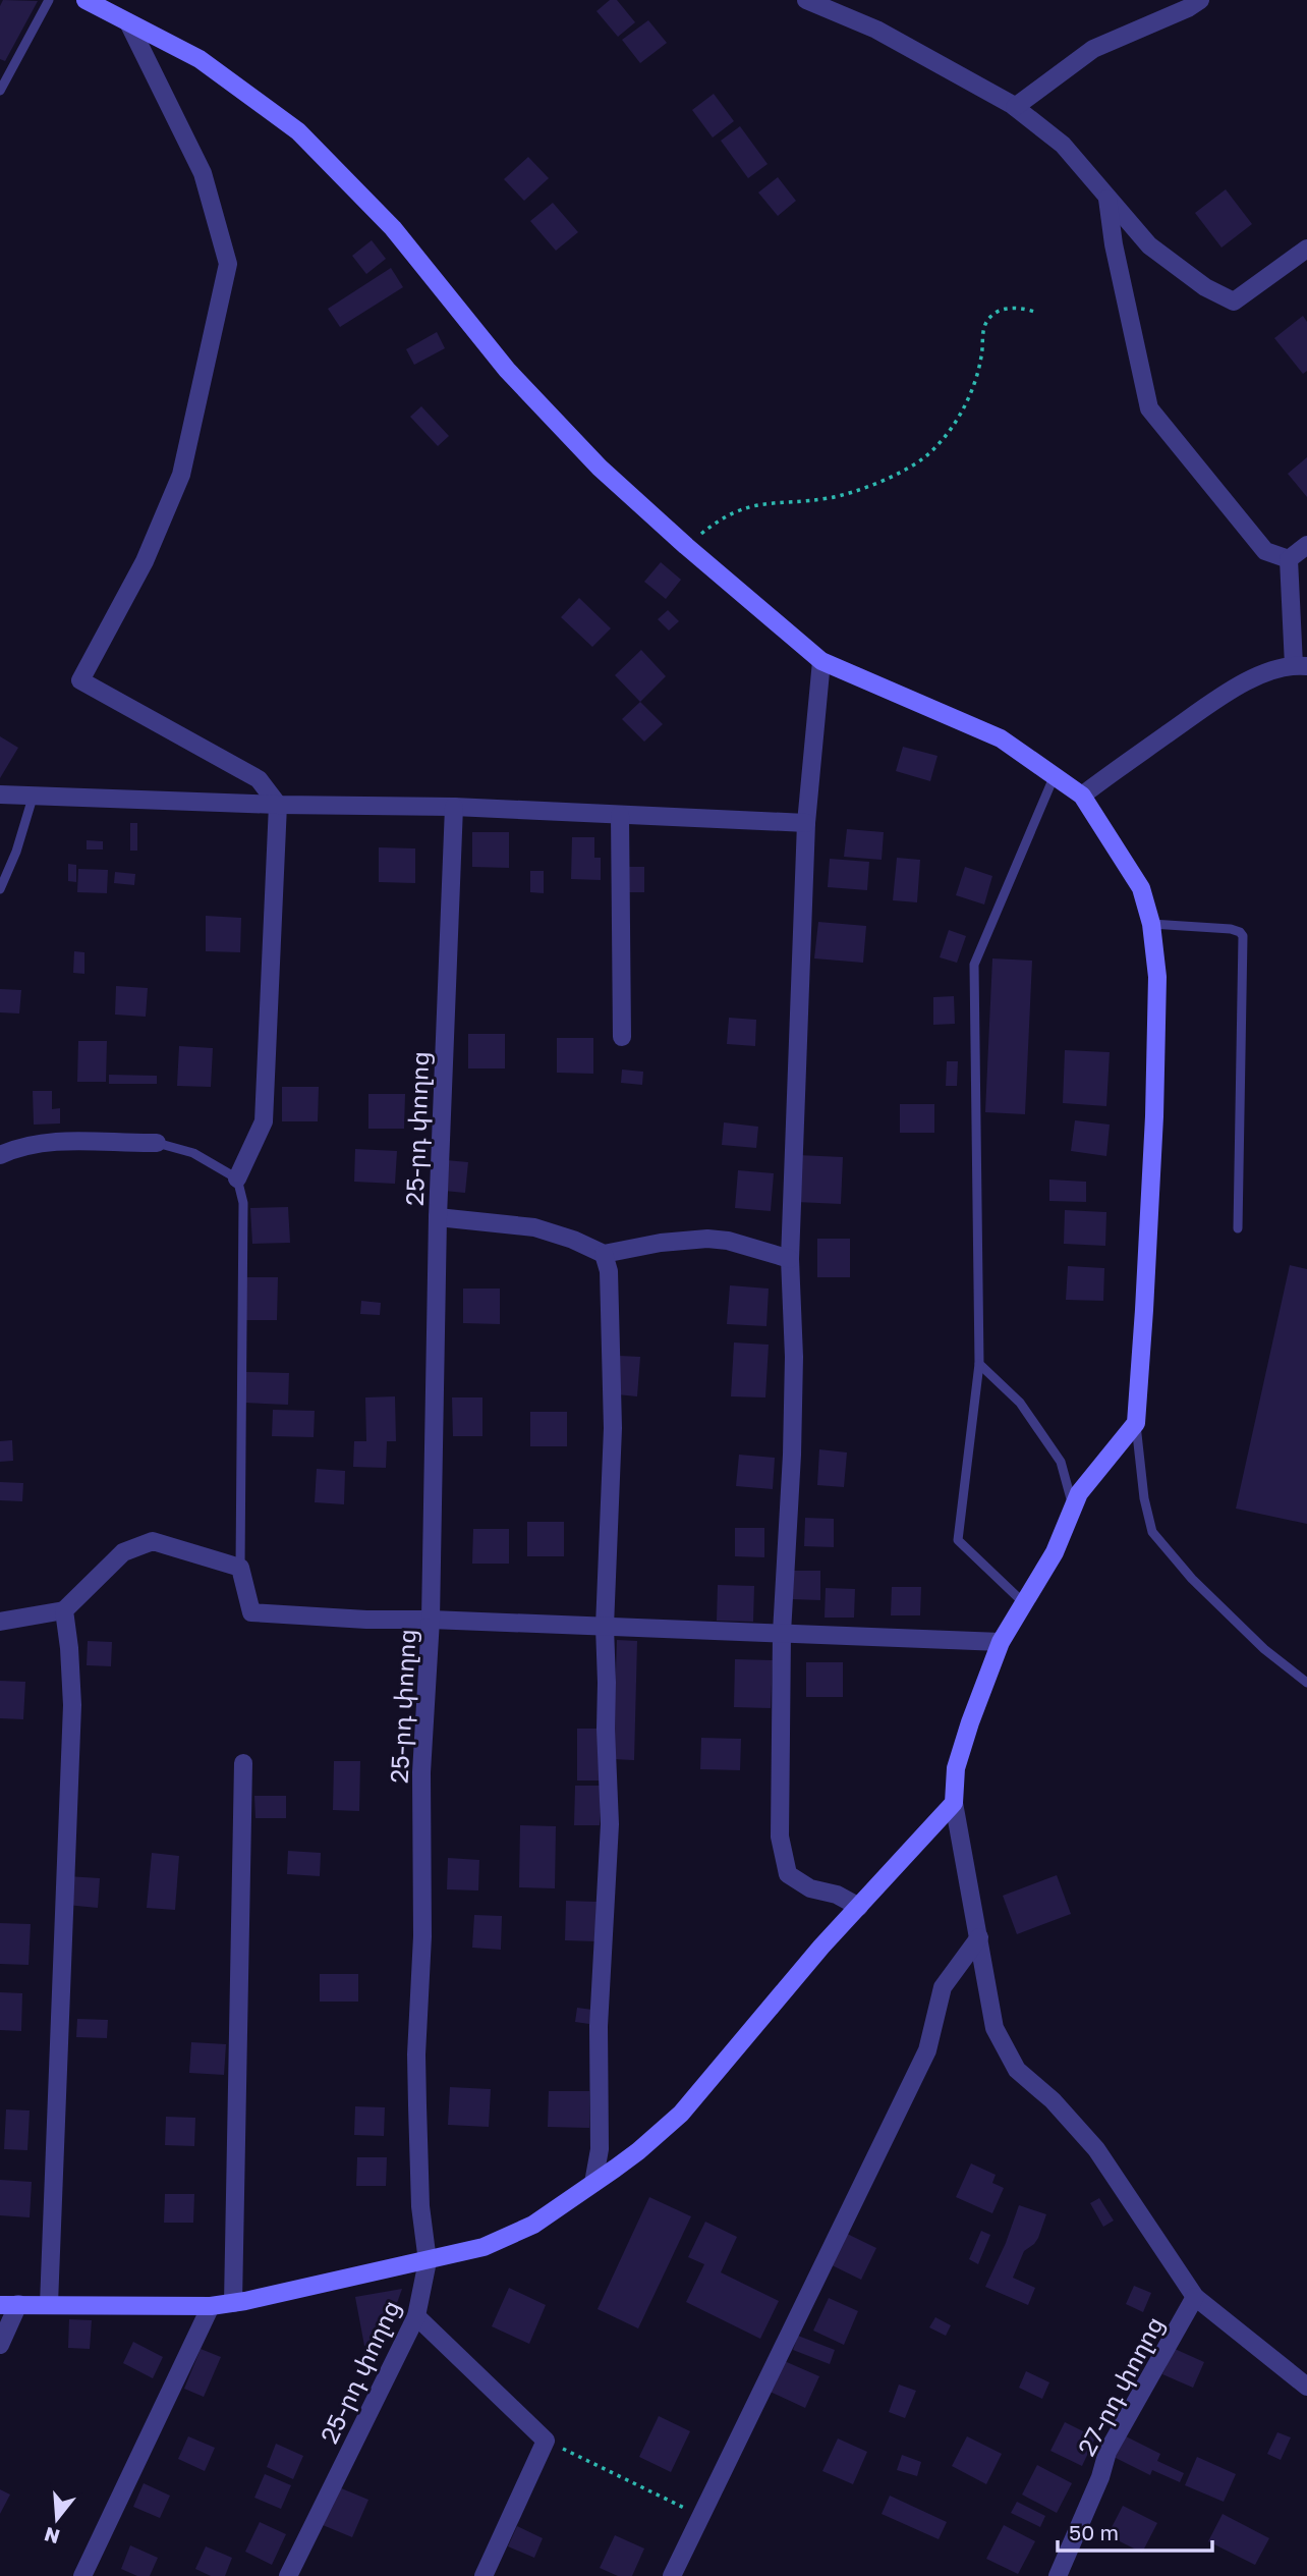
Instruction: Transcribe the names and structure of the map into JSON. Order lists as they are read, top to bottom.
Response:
{
  "streets": {
    "street": ["25-րդ փողոց", "27-րդ փողոց"]
  },
  "scale_bar": "50 m",
  "north": "bottom"
}
